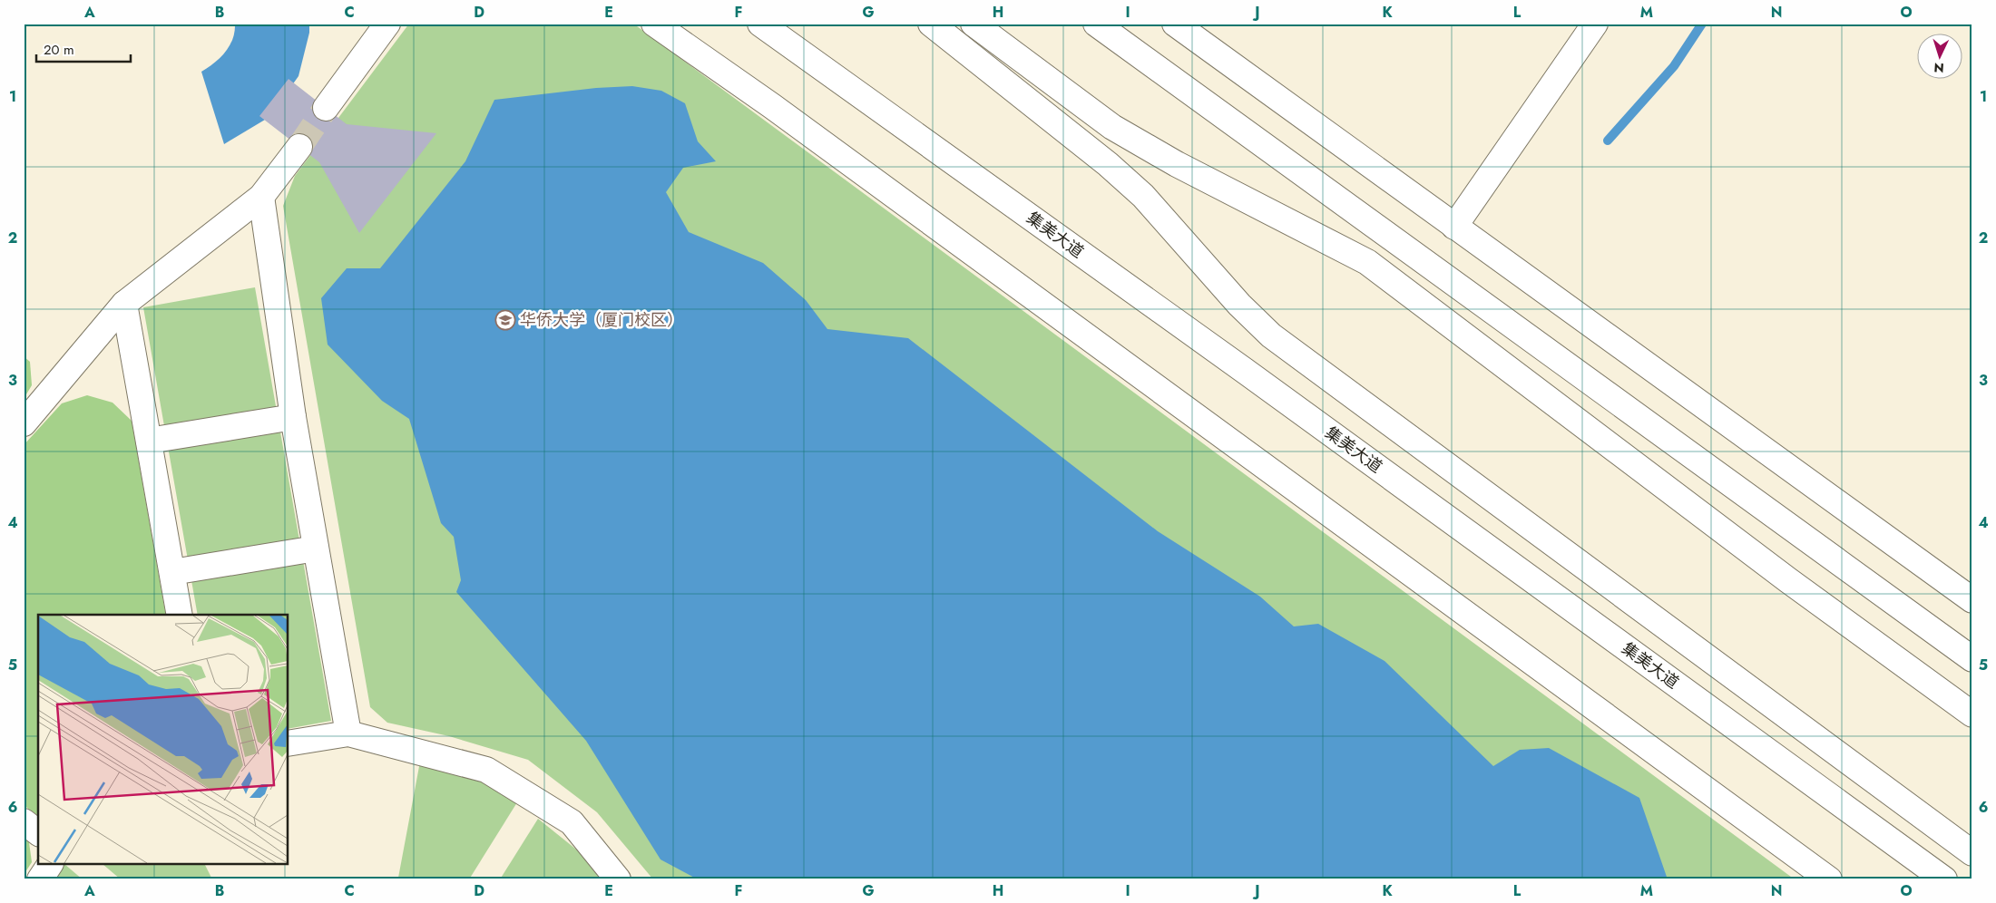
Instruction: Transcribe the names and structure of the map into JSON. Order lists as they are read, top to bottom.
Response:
{
  "streets": {
    "main road": ["集美大道"]
  },
  "places": {
    "school or university": ["华侨大学（厦门校区）"]
  },
  "scale_bar": "20 m",
  "north": "bottom",
  "grid": {
    "columns": [
      "A",
      "B",
      "C",
      "D",
      "E",
      "F",
      "G",
      "H",
      "I",
      "J",
      "K",
      "L",
      "M",
      "N",
      "O"
    ],
    "rows": [
      "1",
      "2",
      "3",
      "4",
      "5",
      "6"
    ]
  }
}
